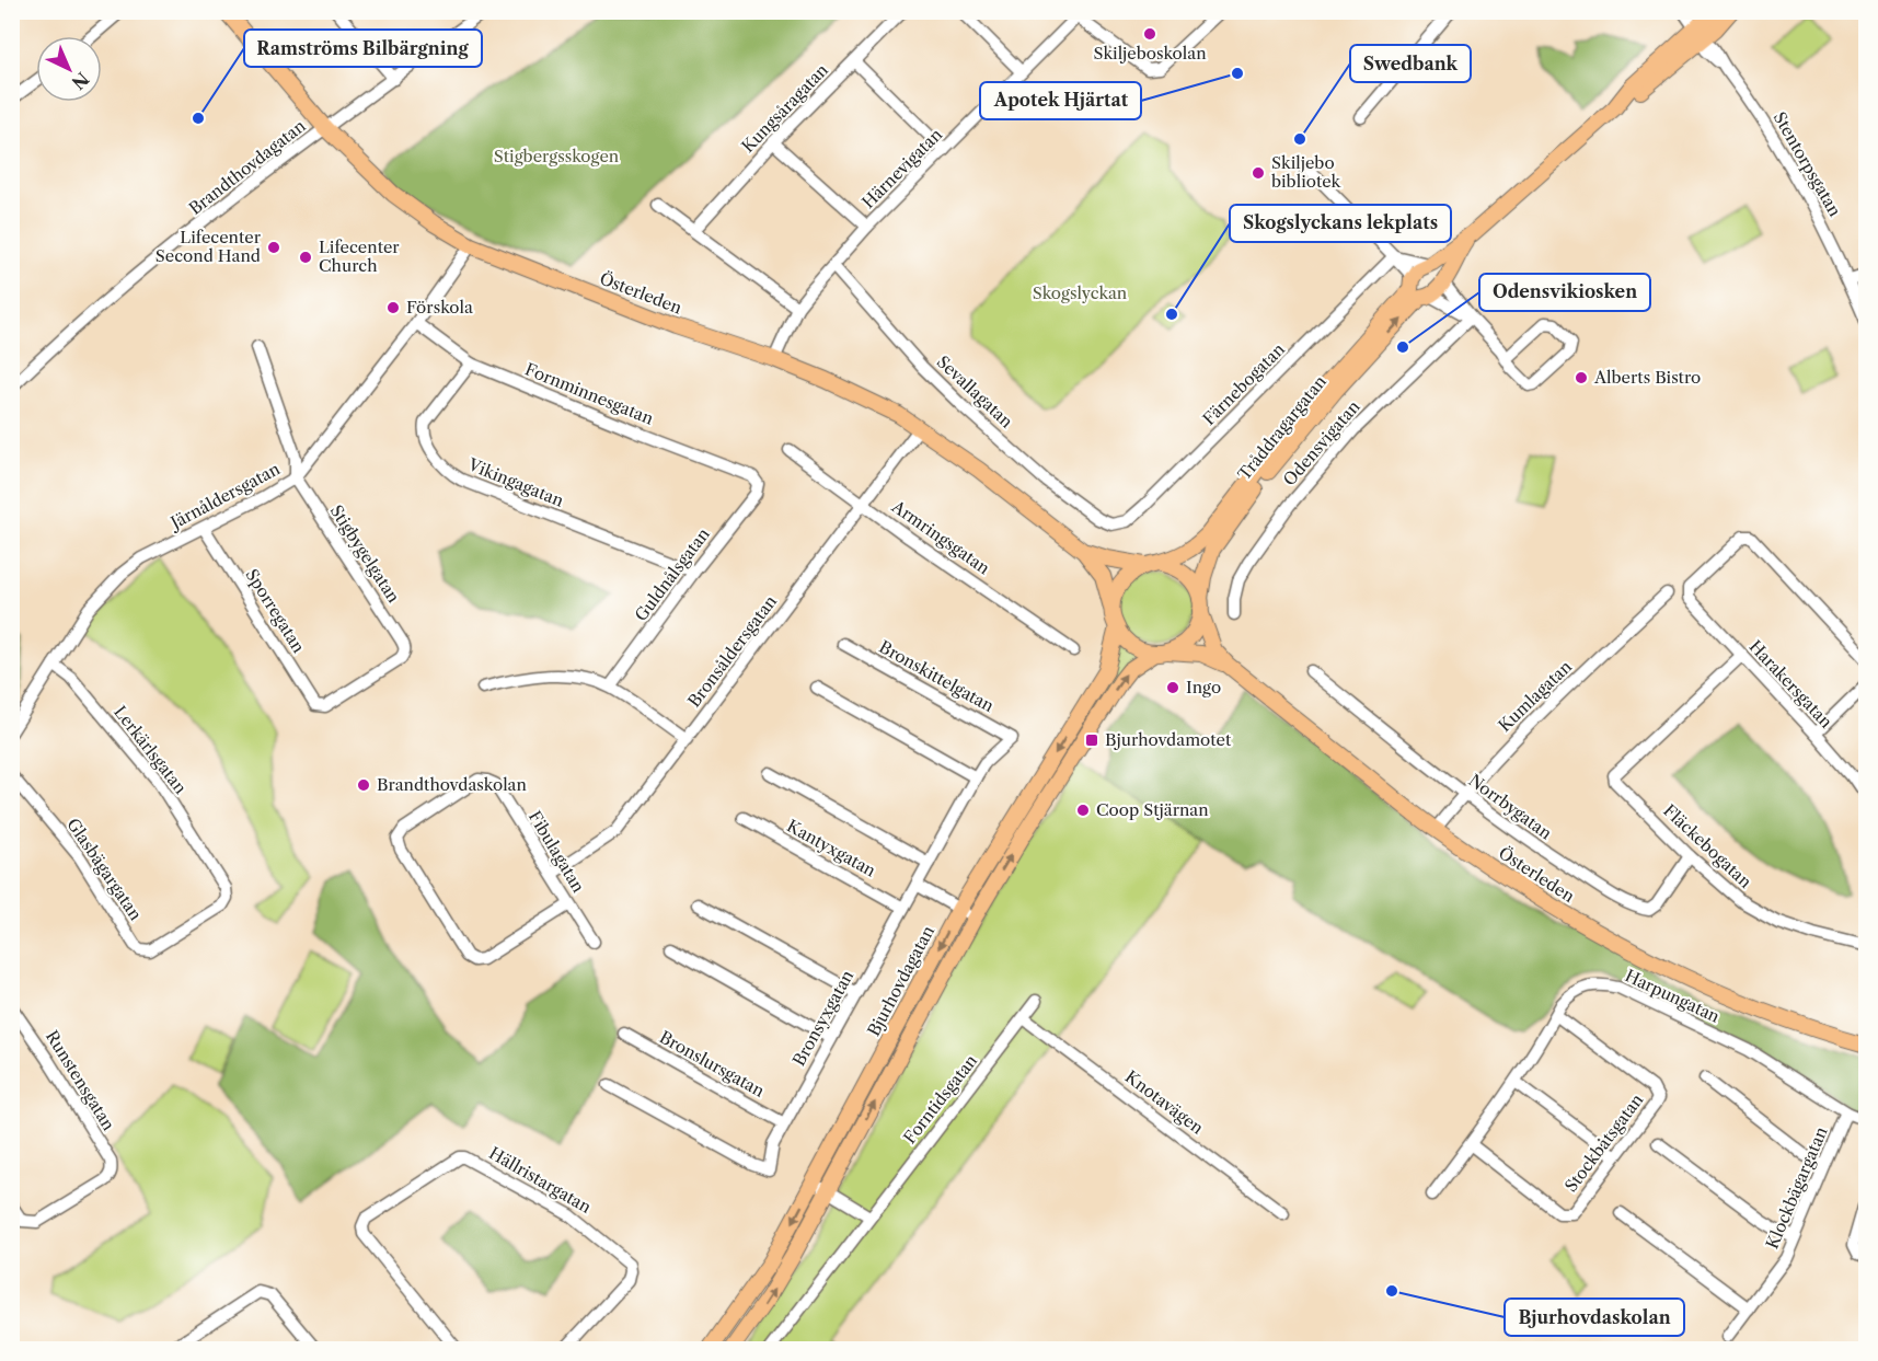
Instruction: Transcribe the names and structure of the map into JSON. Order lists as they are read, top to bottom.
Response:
{
  "streets": {
    "main road": ["Österleden", "Tråddragargatan", "Bjurhovdagatan"],
    "street": [
      "Kungsåragatan",
      "Stentorpsgatan",
      "Brandthovdagatan",
      "Härnevigatan",
      "Färnebogatan",
      "Sevallagatan",
      "Fornminnesgatan",
      "Odensvigatan",
      "Vikingagatan",
      "Järnåldersgatan",
      "Armringsgatan",
      "Stigbygelgatan",
      "Guldnålsgatan",
      "Sporregatan",
      "Bronsåldersgatan",
      "Bronskittelgatan",
      "Harakersgatan",
      "Kumlagatan",
      "Lerkärlsgatan",
      "Norrbygatan",
      "Fläckebogatan",
      "Kantyxgatan",
      "Fibulagatan",
      "Glasbägargatan",
      "Harpungatan",
      "Bronsyxgatan",
      "Bronslursgatan",
      "Runstensgatan",
      "Forntidsgatan",
      "Knotavägen",
      "Stockbåtsgatan",
      "Hällristargatan",
      "Klockbägargatan"
    ]
  },
  "crossings": [
    ["Stentorpsgatan", "Tråddragargatan"],
    ["Brandthovdagatan", "Österleden"],
    ["Härnevigatan", "Österleden"],
    ["Härnevigatan", "Sevallagatan"],
    ["Österleden", "Tråddragargatan"],
    ["Österleden", "Järnåldersgatan"],
    ["Österleden", "Bronsåldersgatan"],
    ["Österleden", "Kumlagatan"],
    ["Österleden", "Bjurhovdagatan"],
    ["Färnebogatan", "Sevallagatan"],
    ["Fornminnesgatan", "Vikingagatan"],
    ["Fornminnesgatan", "Järnåldersgatan"],
    ["Fornminnesgatan", "Guldnålsgatan"],
    ["Tråddragargatan", "Bjurhovdagatan"],
    ["Vikingagatan", "Guldnålsgatan"],
    ["Järnåldersgatan", "Stigbygelgatan"],
    ["Järnåldersgatan", "Sporregatan"],
    ["Järnåldersgatan", "Lerkärlsgatan"],
    ["Armringsgatan", "Bronsåldersgatan"],
    ["Stigbygelgatan", "Sporregatan"],
    ["Bronsåldersgatan", "Fibulagatan"],
    ["Bronskittelgatan", "Bronsyxgatan"],
    ["Harakersgatan", "Fläckebogatan"],
    ["Kumlagatan", "Norrbygatan"],
    ["Lerkärlsgatan", "Glasbägargatan"],
    ["Norrbygatan", "Fläckebogatan"],
    ["Kantyxgatan", "Bronsyxgatan"],
    ["Harpungatan", "Stockbåtsgatan"],
    ["Harpungatan", "Klockbägargatan"],
    ["Bronsyxgatan", "Bronslursgatan"],
    ["Forntidsgatan", "Knotavägen"]
  ],
  "parks": ["Stigbergsskogen", "Skogslyckan"],
  "places": {
    "other": [
      "Skiljeboskolan",
      "Apotek Hjärtat",
      "Ramströms Bilbärgning",
      "Swedbank",
      "Skiljebo bibliotek",
      "Lifecenter Second Hand",
      "Lifecenter Church",
      "Förskola",
      "Skogslyckans lekplats",
      "Odensvikiosken",
      "Alberts Bistro",
      "Ingo",
      "Brandthovdaskolan",
      "Coop Stjärnan",
      "Bjurhovdaskolan"
    ],
    "transit": ["Bjurhovdamotet"]
  },
  "north": "bottom right"
}
